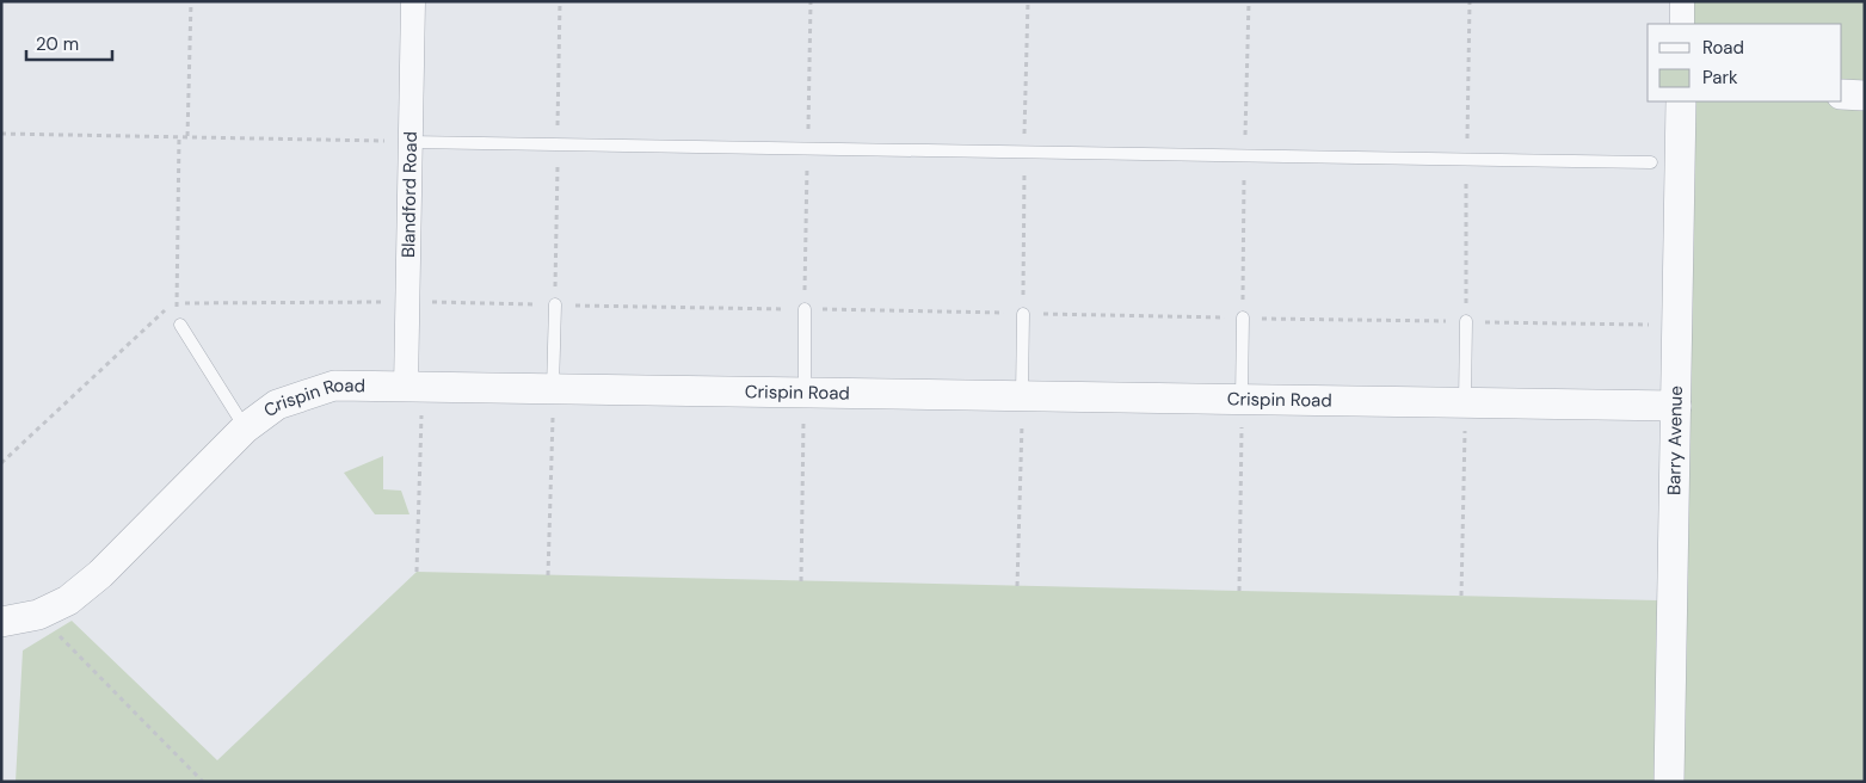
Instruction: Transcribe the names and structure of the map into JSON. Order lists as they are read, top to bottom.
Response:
{
  "streets": {
    "street": ["Blandford Road", "Crispin Road", "Barry Avenue"]
  },
  "crossings": [
    ["Blandford Road", "Crispin Road"],
    ["Crispin Road", "Barry Avenue"]
  ],
  "legend": ["Road", "Park"],
  "scale_bar": "20 m"
}
